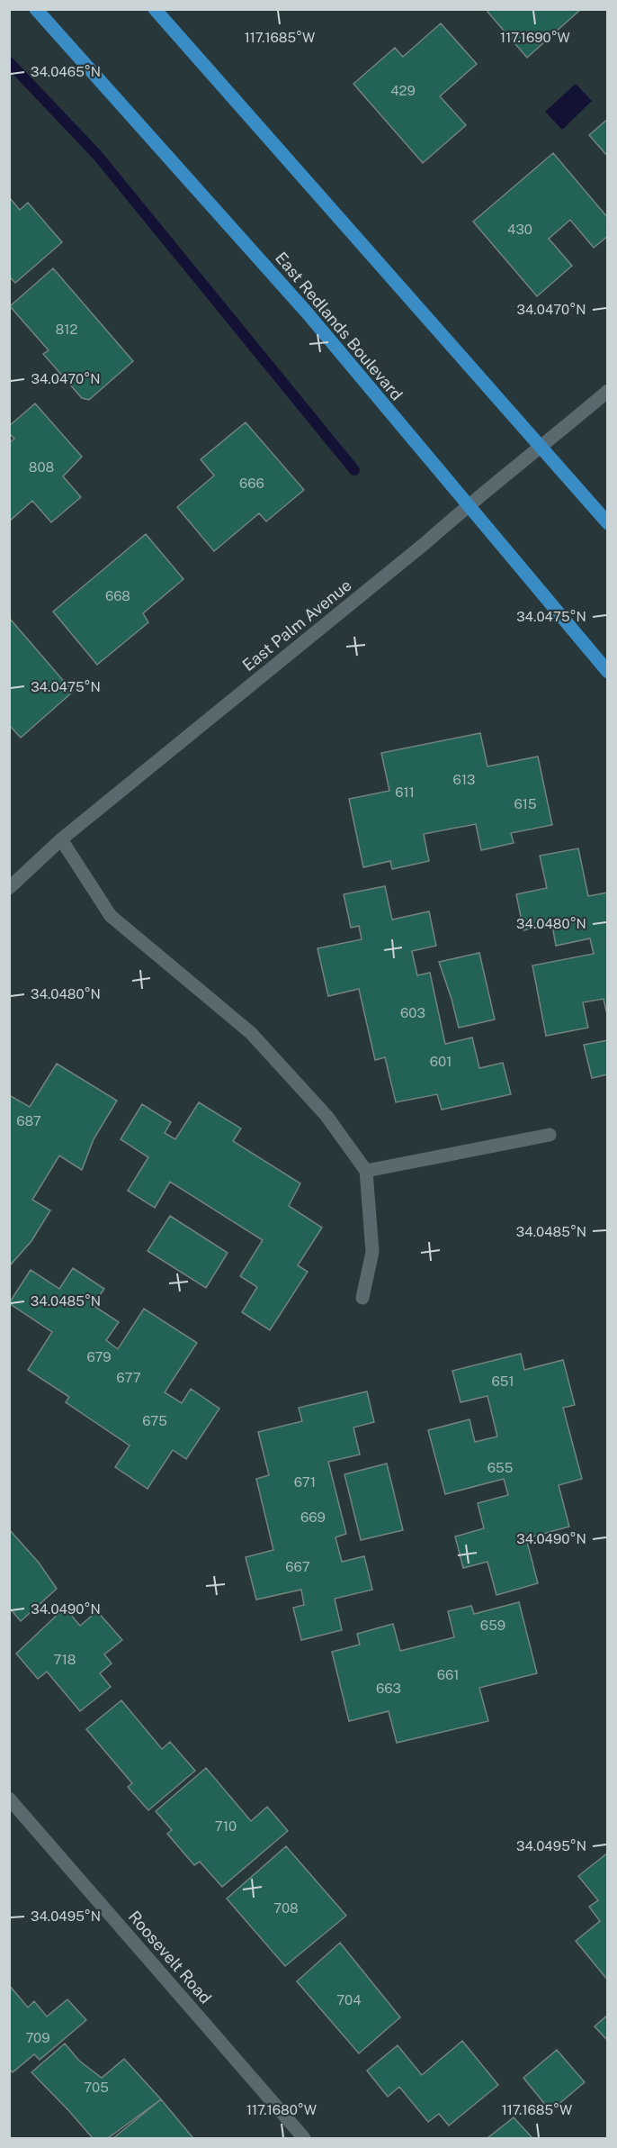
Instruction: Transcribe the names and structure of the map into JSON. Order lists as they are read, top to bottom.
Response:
{
  "streets": {
    "main road": ["East Redlands Boulevard"],
    "street": ["East Palm Avenue", "Roosevelt Road"]
  },
  "crossings": [
    ["East Redlands Boulevard", "East Palm Avenue"]
  ],
  "house_numbers": [
    "429",
    "430",
    "812",
    "808",
    "666",
    "668",
    "613",
    "611",
    "615",
    "603",
    "601",
    "687",
    "679",
    "677",
    "651",
    "675",
    "655",
    "671",
    "669",
    "667",
    "659",
    "718",
    "661",
    "663",
    "710",
    "708",
    "704",
    "709",
    "705"
  ],
  "coordinates": [
    "117.1685°W",
    "117.1690°W",
    "34.0465°N",
    "34.0470°N",
    "34.0475°N",
    "34.0480°N",
    "34.0485°N",
    "34.0490°N",
    "34.0495°N",
    "117.1680°W"
  ]
}
